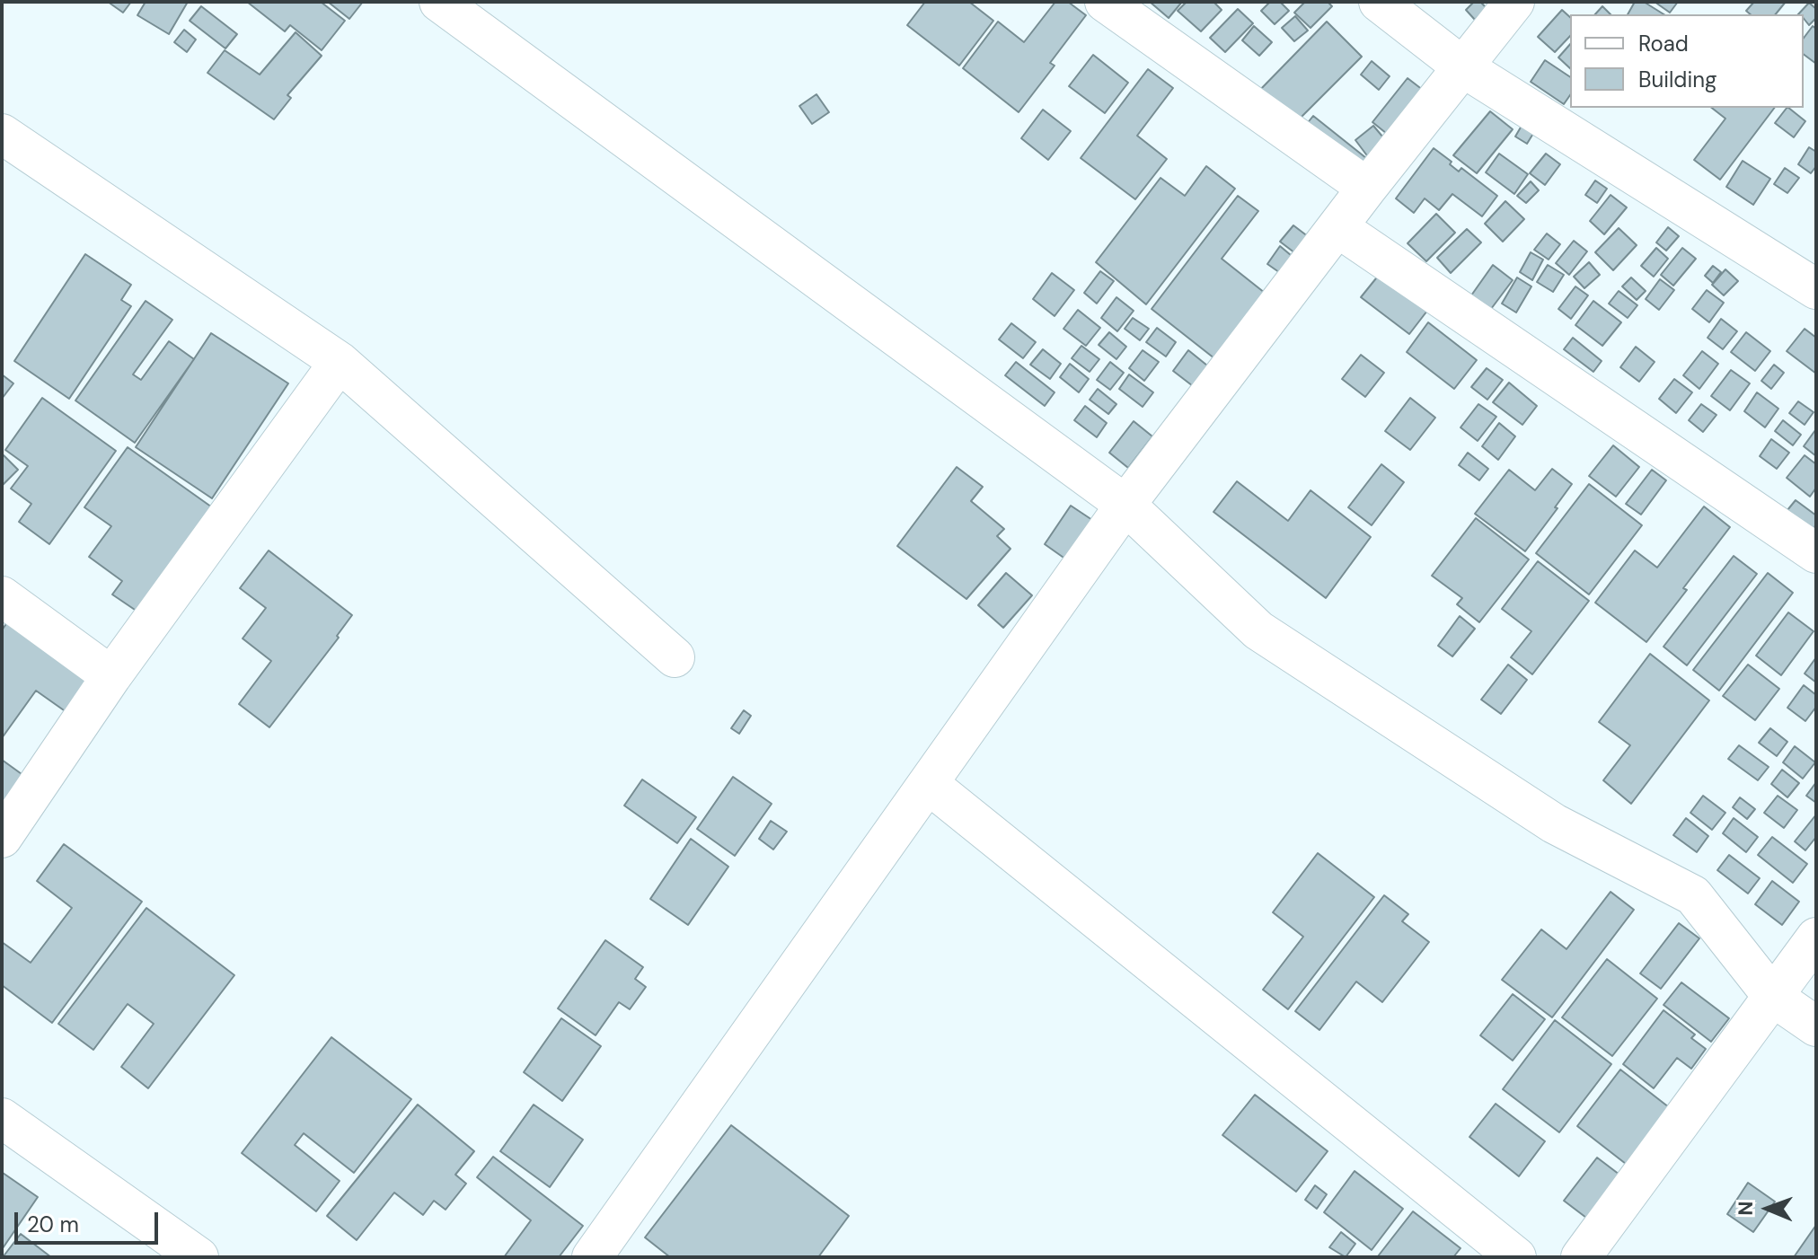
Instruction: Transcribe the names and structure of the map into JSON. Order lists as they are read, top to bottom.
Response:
{
  "legend": ["Road", "Building"],
  "scale_bar": "20 m",
  "north": "left"
}
